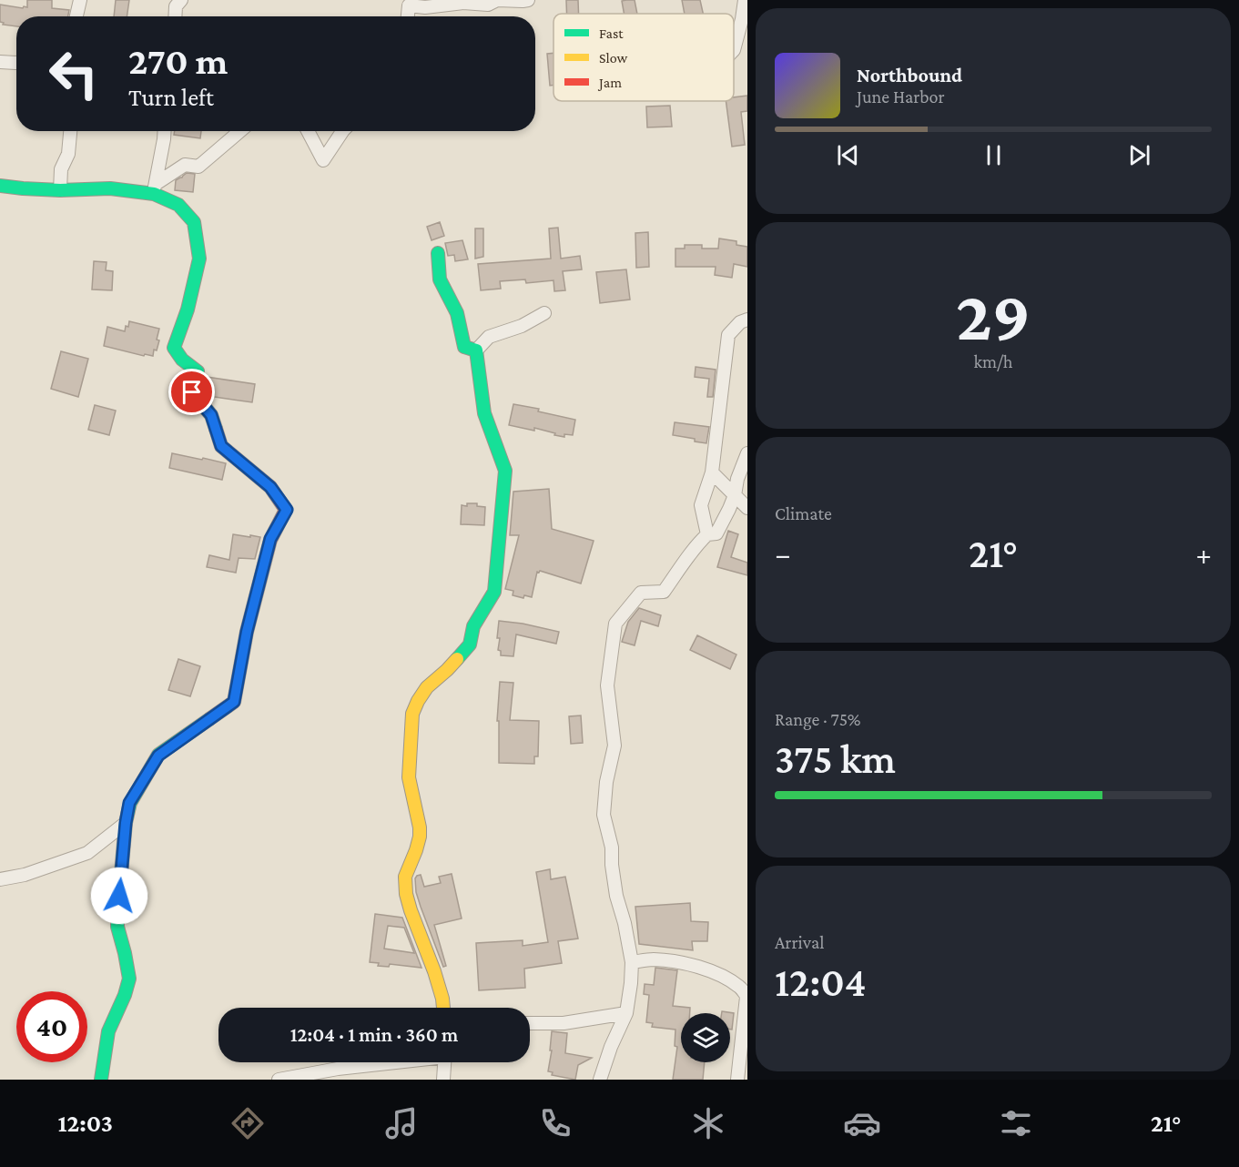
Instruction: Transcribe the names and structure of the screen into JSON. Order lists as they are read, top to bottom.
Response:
{
  "legend": ["Fast", "Slow", "Jam"],
  "page": {
    "turn": ["270 m", "Turn left"],
    "song": ["Northbound", "June Harbor"],
    "tile": [
      ["29", "km/h"],
      "Climate",
      ["Range · 75%", "375 km"],
      ["Arrival", "12:04"]
    ],
    "heat": ["−", "21°", "+"],
    "limit": "40",
    "trip": "12:04 · 1 min · 360 m",
    "tabs": ["12:03", "21°"]
  }
}
